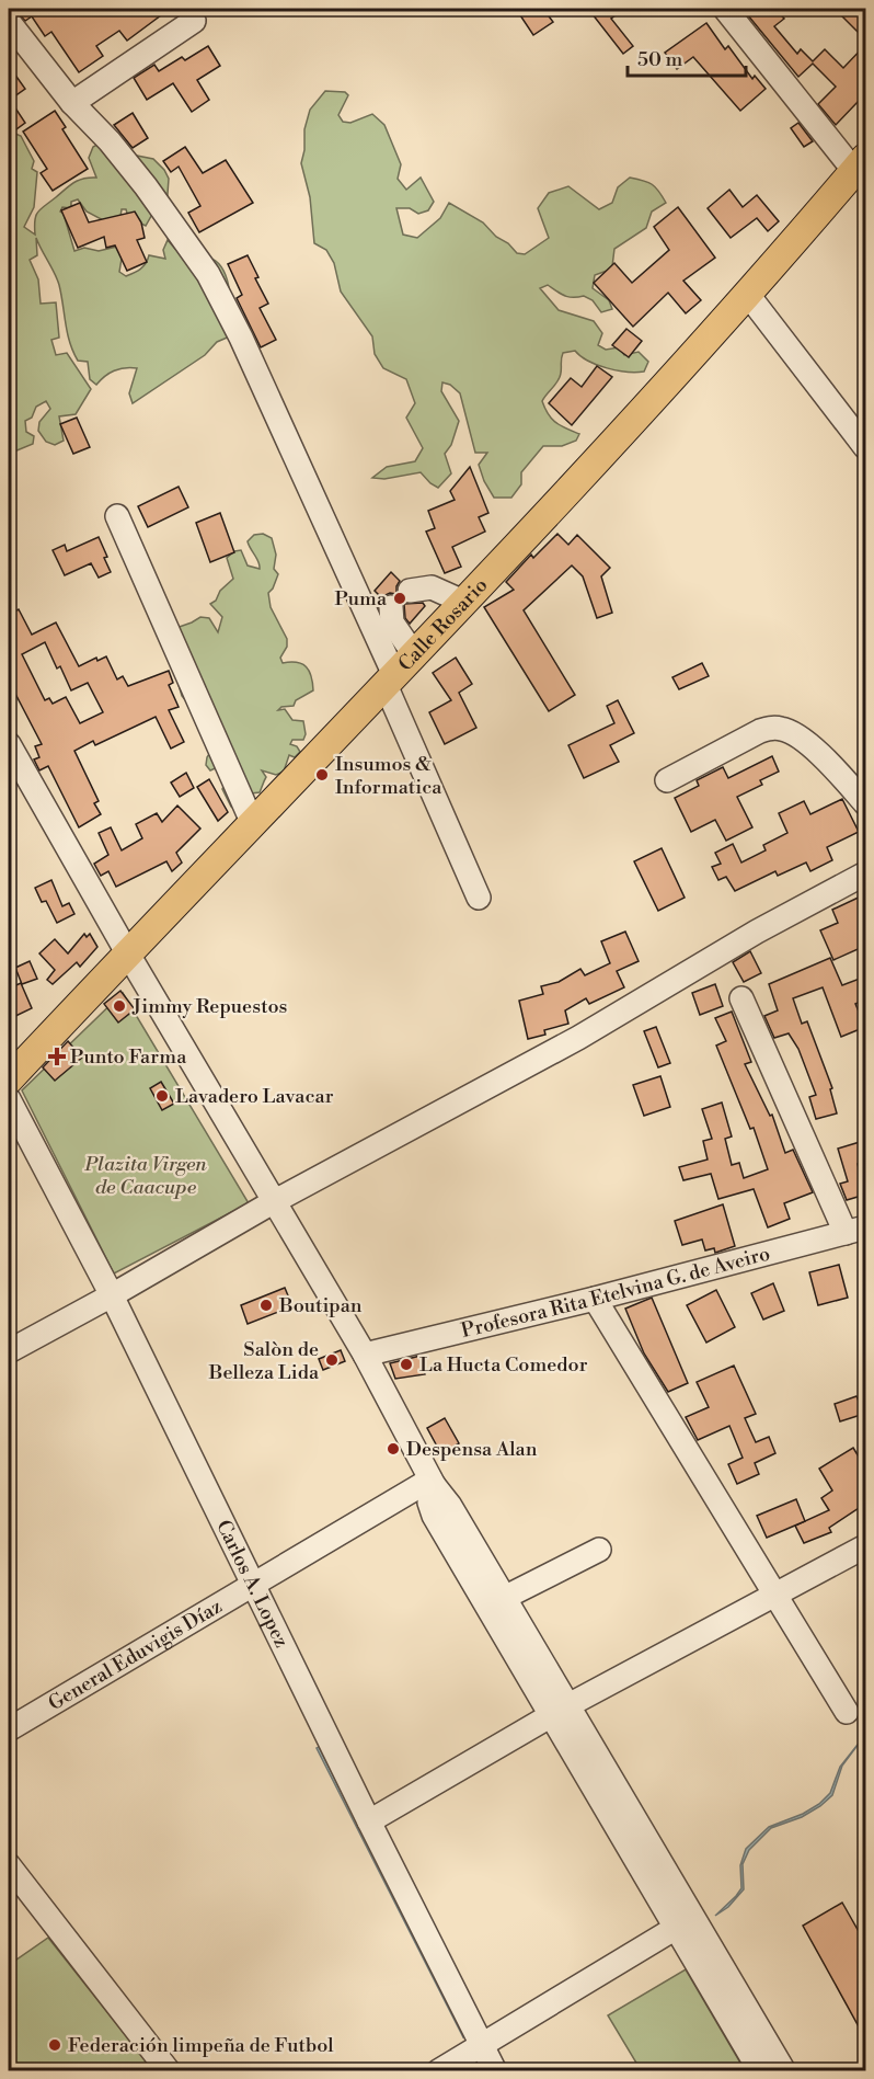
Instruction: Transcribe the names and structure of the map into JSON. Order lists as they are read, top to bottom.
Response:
{
  "streets": {
    "main road": ["Calle Rosario"],
    "street": ["Profesora Rita Etelvina G. de Aveiro", "Carlos A. Lopez", "General Eduvigis Díaz"]
  },
  "crossings": [
    ["Carlos A. Lopez", "General Eduvigis Díaz"]
  ],
  "parks": ["Plazita Virgen de Caacupe"],
  "places": {
    "other": [
      "Puma",
      "Insumos & Informatica",
      "Jimmy Repuestos",
      "Lavadero Lavacar",
      "Boutipan",
      "Salòn de Belleza Lida",
      "La Hucta Comedor",
      "Despensa Alan",
      "Federación limpeña de Futbol"
    ],
    "health": ["Punto Farma"]
  },
  "scale_bar": "50 m"
}
